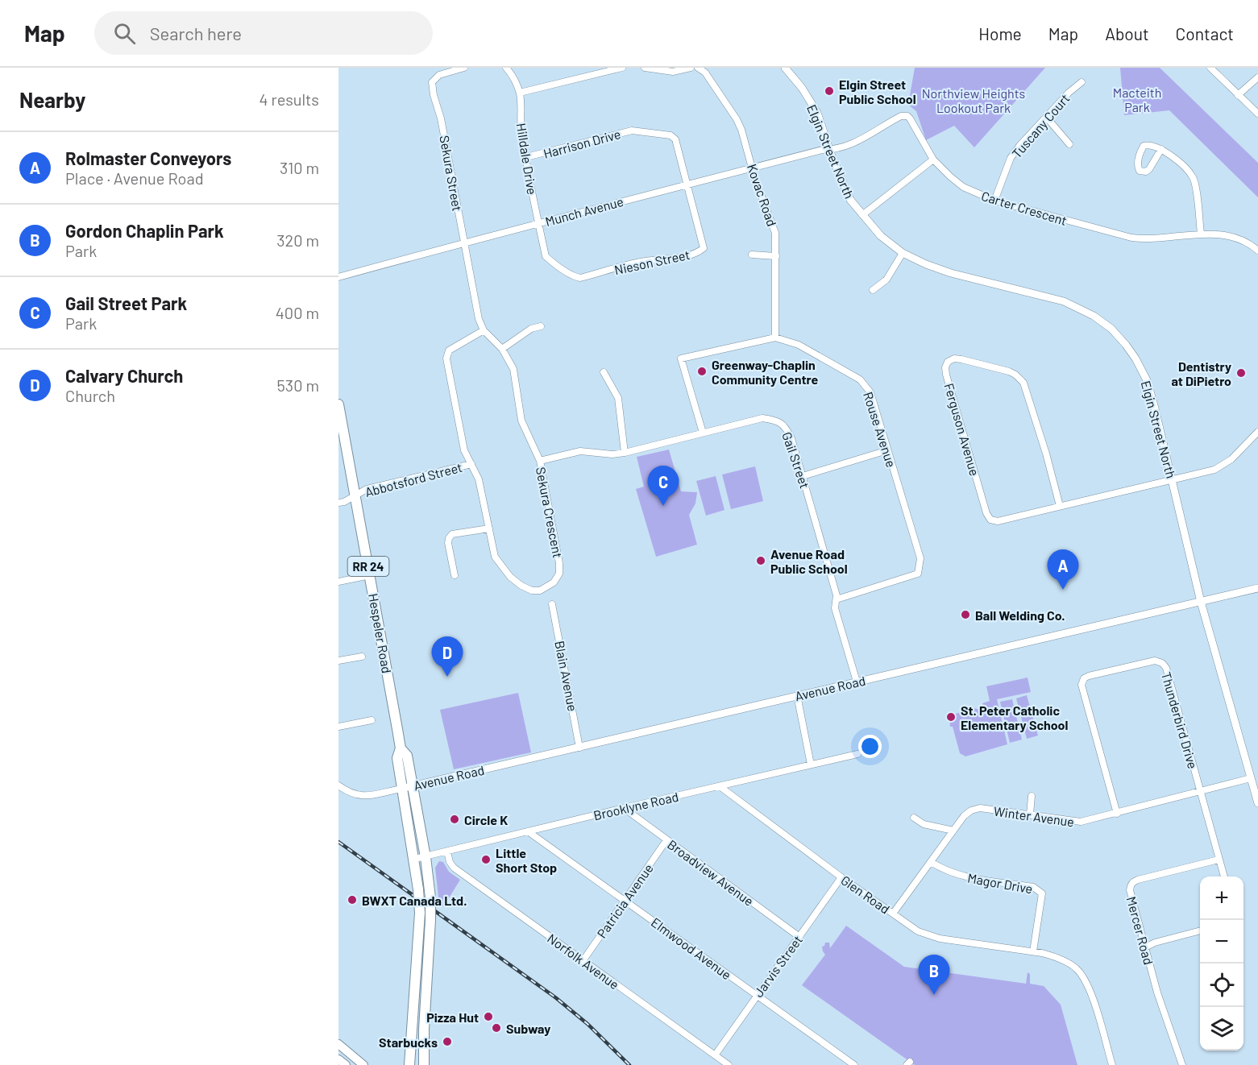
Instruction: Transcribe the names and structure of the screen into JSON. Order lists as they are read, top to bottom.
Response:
{
  "streets": {
    "main road": ["RR 24", "Hespeler Road"],
    "street": [
      "Tuscany Court",
      "Harrison Drive",
      "Elgin Street North",
      "Hilldale Drive",
      "Sekura Street",
      "Kovac Road",
      "Carter Crescent",
      "Munch Avenue",
      "Nieson Street",
      "Rouse Avenue",
      "Ferguson Avenue",
      "Gail Street",
      "Abbotsford Street",
      "Sekura Crescent",
      "Blain Avenue",
      "Avenue Road",
      "Thunderbird Drive",
      "Brooklyne Road",
      "Winter Avenue",
      "Broadview Avenue",
      "Magor Drive",
      "Glen Road",
      "Patricia Avenue",
      "Mercer Road",
      "Elmwood Avenue",
      "Norfolk Avenue",
      "Jarvis Street"
    ]
  },
  "crossings": [
    ["Tuscany Court", "Carter Crescent"],
    ["Harrison Drive", "Hilldale Drive"],
    ["Harrison Drive", "Munch Avenue"],
    ["Harrison Drive", "Nieson Street"],
    ["Elgin Street North", "Carter Crescent"],
    ["Elgin Street North", "Munch Avenue"],
    ["Elgin Street North", "Ferguson Avenue"],
    ["Elgin Street North", "Avenue Road"],
    ["Elgin Street North", "Winter Avenue"],
    ["Hilldale Drive", "Munch Avenue"],
    ["Hilldale Drive", "Nieson Street"],
    ["Sekura Street", "Munch Avenue"],
    ["Sekura Street", "Sekura Crescent"],
    ["Kovac Road", "Munch Avenue"],
    ["Kovac Road", "Rouse Avenue"],
    ["Carter Crescent", "Munch Avenue"],
    ["Munch Avenue", "Nieson Street"],
    ["Rouse Avenue", "Gail Street"],
    ["Gail Street", "Sekura Crescent"],
    ["Gail Street", "Avenue Road"],
    ["Abbotsford Street", "Sekura Crescent"],
    ["Abbotsford Street", "Hespeler Road"],
    ["Hespeler Road", "Avenue Road"],
    ["Hespeler Road", "Brooklyne Road"],
    ["Blain Avenue", "Avenue Road"],
    ["Thunderbird Drive", "Winter Avenue"],
    ["Thunderbird Drive", "Mercer Road"],
    ["Brooklyne Road", "Broadview Avenue"],
    ["Brooklyne Road", "Glen Road"],
    ["Brooklyne Road", "Elmwood Avenue"],
    ["Brooklyne Road", "Norfolk Avenue"],
    ["Winter Avenue", "Magor Drive"],
    ["Winter Avenue", "Glen Road"],
    ["Broadview Avenue", "Patricia Avenue"],
    ["Broadview Avenue", "Jarvis Street"],
    ["Magor Drive", "Glen Road"],
    ["Glen Road", "Jarvis Street"],
    ["Patricia Avenue", "Elmwood Avenue"],
    ["Patricia Avenue", "Norfolk Avenue"],
    ["Elmwood Avenue", "Jarvis Street"],
    ["Norfolk Avenue", "Jarvis Street"]
  ],
  "parks": ["Macteith Park", "Northview Heights Lookout Park"],
  "places": [
    "Elgin Street Public School",
    "Greenway-Chaplin Community Centre",
    "Dentistry at DiPietro",
    "Avenue Road Public School",
    "Ball Welding Co.",
    "St. Peter Catholic Elementary School",
    "Circle K",
    "Little Short Stop",
    "BWXT Canada Ltd.",
    "Pizza Hut",
    "Subway",
    "Starbucks"
  ],
  "page": {
    "header": "Map",
    "search": "Search here",
    "nav": [
      "Home",
      "Map",
      "About",
      "Contact"
    ],
    "heading": ["Nearby", "4 results"],
    "list": [
      {
        "mark": "A",
        "name": "Rolmaster Conveyors",
        "note": "Place · Avenue Road",
        "value": "310 m"
      },
      {
        "mark": "B",
        "name": "Gordon Chaplin Park",
        "note": "Park",
        "value": "320 m"
      },
      {
        "mark": "C",
        "name": "Gail Street Park",
        "note": "Park",
        "value": "400 m"
      },
      {
        "mark": "D",
        "name": "Calvary Church",
        "note": "Church",
        "value": "530 m"
      }
    ],
    "pins": [
      "C",
      "A",
      "D",
      "B"
    ],
    "map_buttons": ["+", "−"]
  }
}
